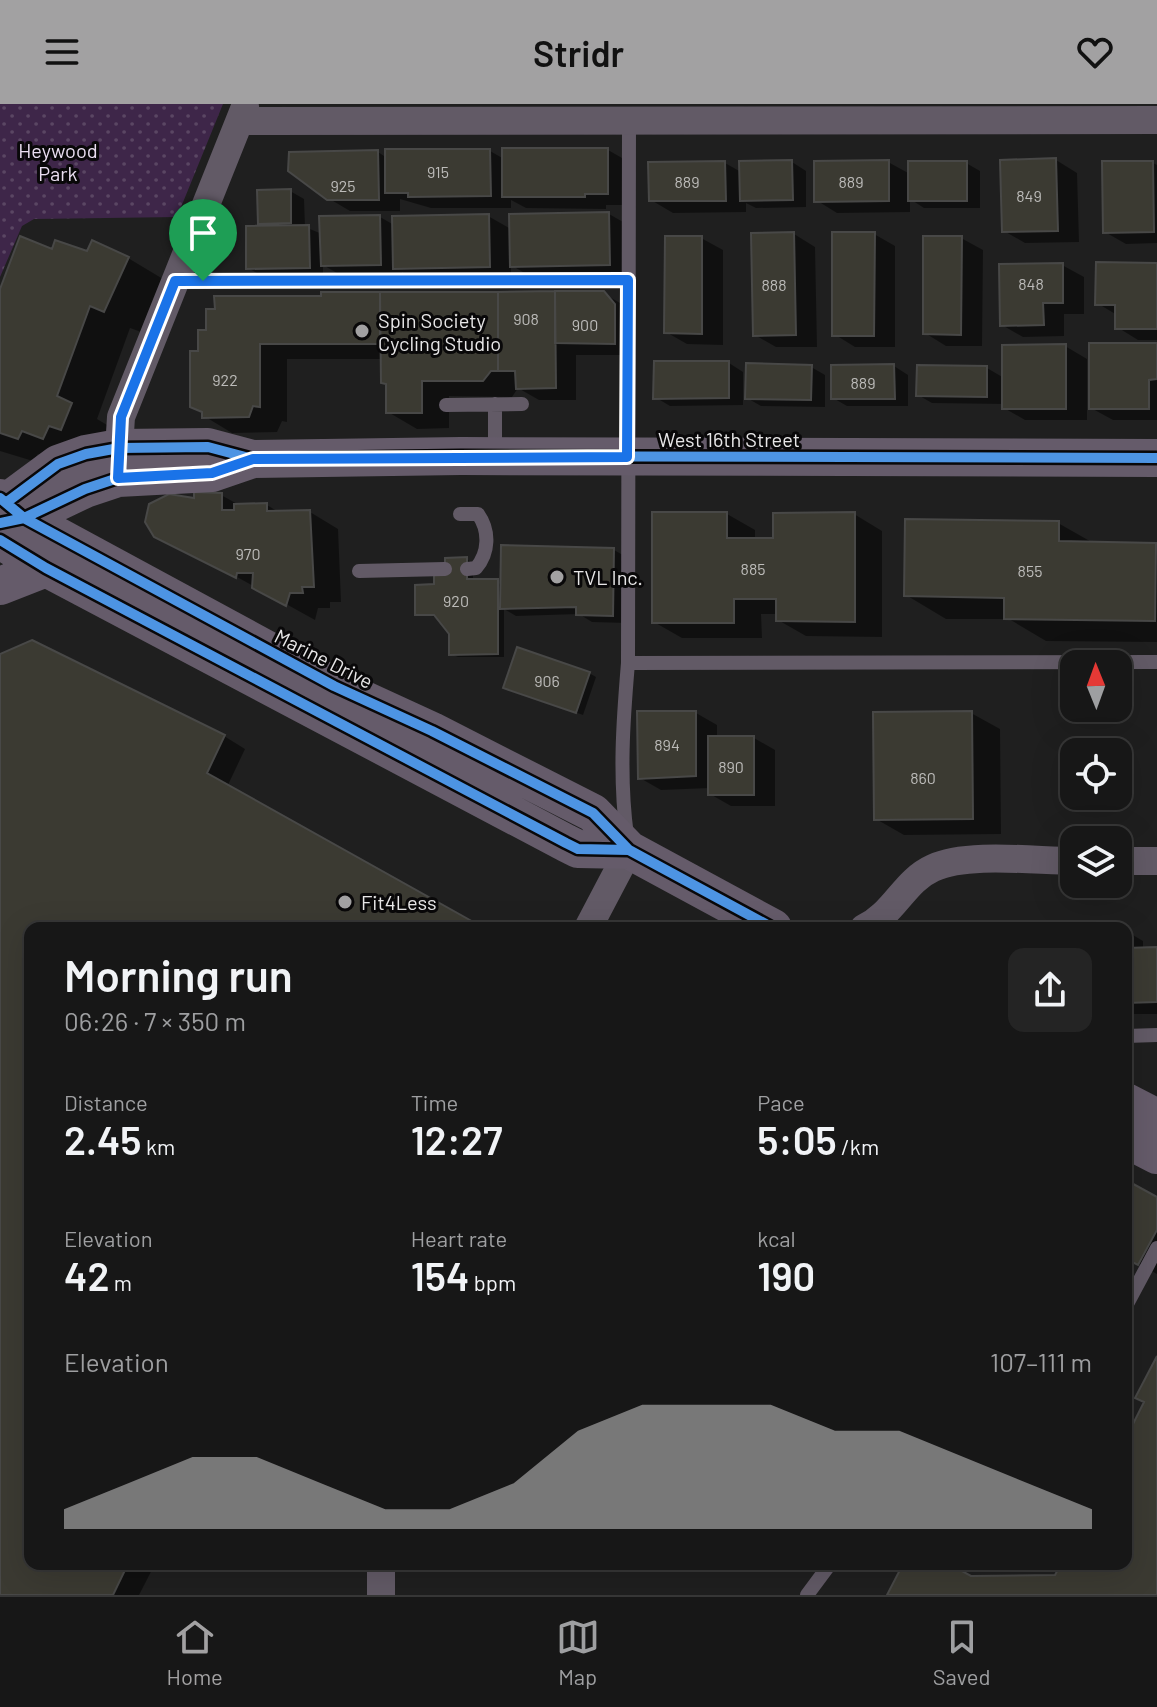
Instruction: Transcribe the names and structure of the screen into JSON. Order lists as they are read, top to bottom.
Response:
{
  "streets": {
    "main road": ["West 16th Street", "Marine Drive"]
  },
  "crossings": [
    ["West 16th Street", "Marine Drive"]
  ],
  "parks": ["Heywood Park"],
  "places": ["Spin Society Cycling Studio", "TVL Inc.", "Fit4Less"],
  "house_numbers": [
    "915",
    "889",
    "889",
    "925",
    "849",
    "848",
    "888",
    "908",
    "900",
    "922",
    "889",
    "970",
    "885",
    "855",
    "920",
    "906",
    "894",
    "890",
    "860"
  ],
  "north": "top",
  "page": {
    "header": "Stridr",
    "heading": ["Morning run", "06:26 · 7 × 350 m"],
    "stats": [
      ["Distance", "2.45 km"],
      ["Time", "12:27"],
      ["Pace", "5:05 /km"],
      ["Elevation", "42 m"],
      ["Heart rate", "154 bpm"],
      ["kcal", "190"]
    ],
    "chart": ["Elevation", "107–111 m"],
    "tabs": ["Home", "Map", "Saved"]
  }
}
